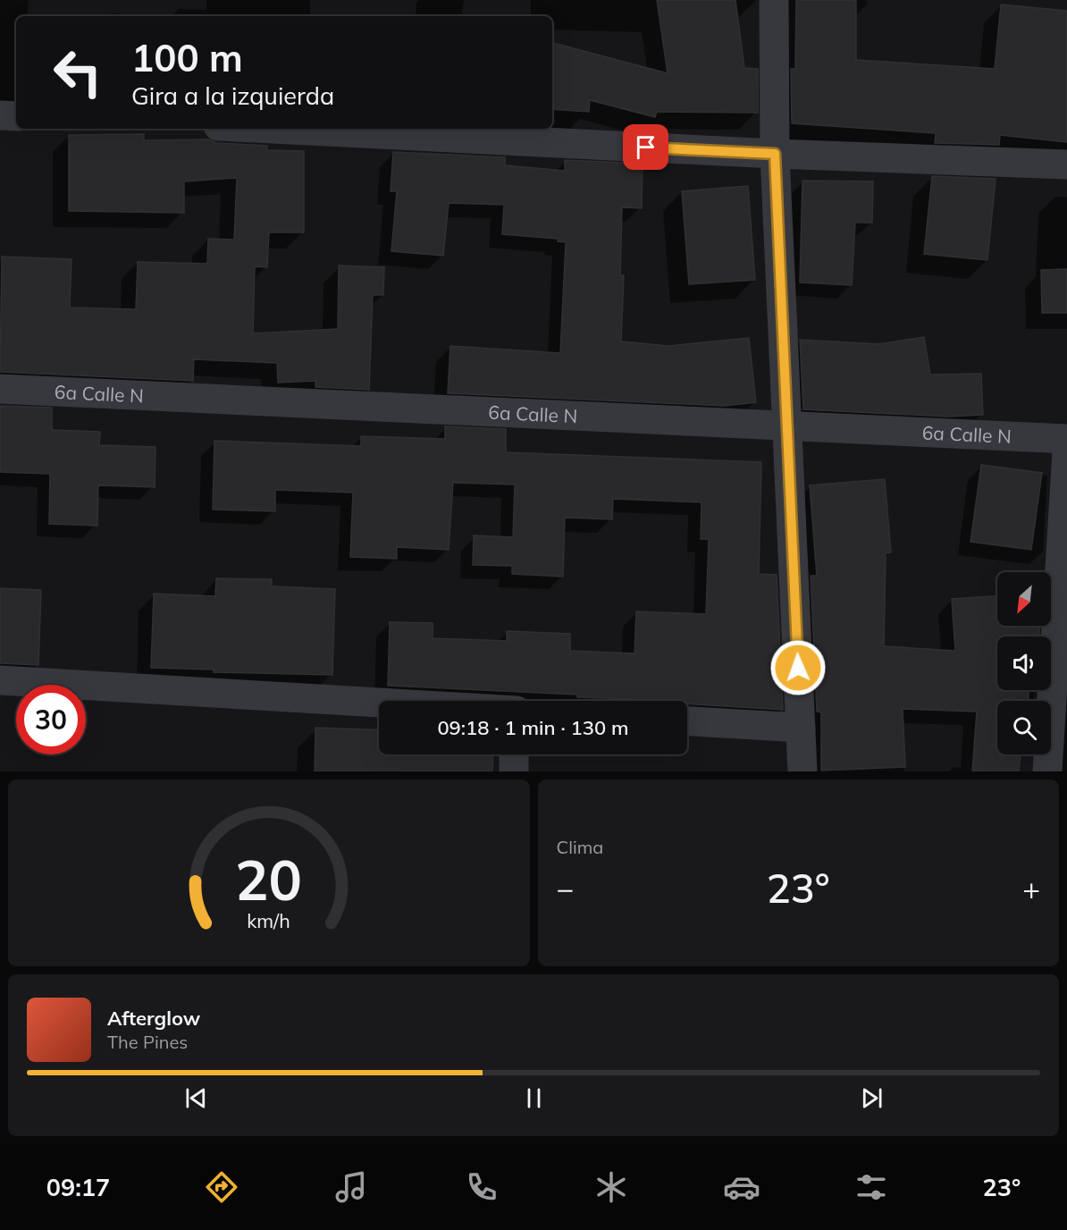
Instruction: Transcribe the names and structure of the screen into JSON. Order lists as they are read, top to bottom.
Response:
{
  "streets": {
    "street": ["6a Calle N"]
  },
  "north": "bottom left",
  "page": {
    "turn": ["100 m", "Gira a la izquierda"],
    "limit": "30",
    "trip": "09:18 · 1 min · 130 m",
    "tile": "Clima",
    "heat": ["−", "23°", "+"],
    "song": ["Afterglow", "The Pines"],
    "tabs": ["09:17", "23°"],
    "gauge": ["20", "km/h"]
  }
}
